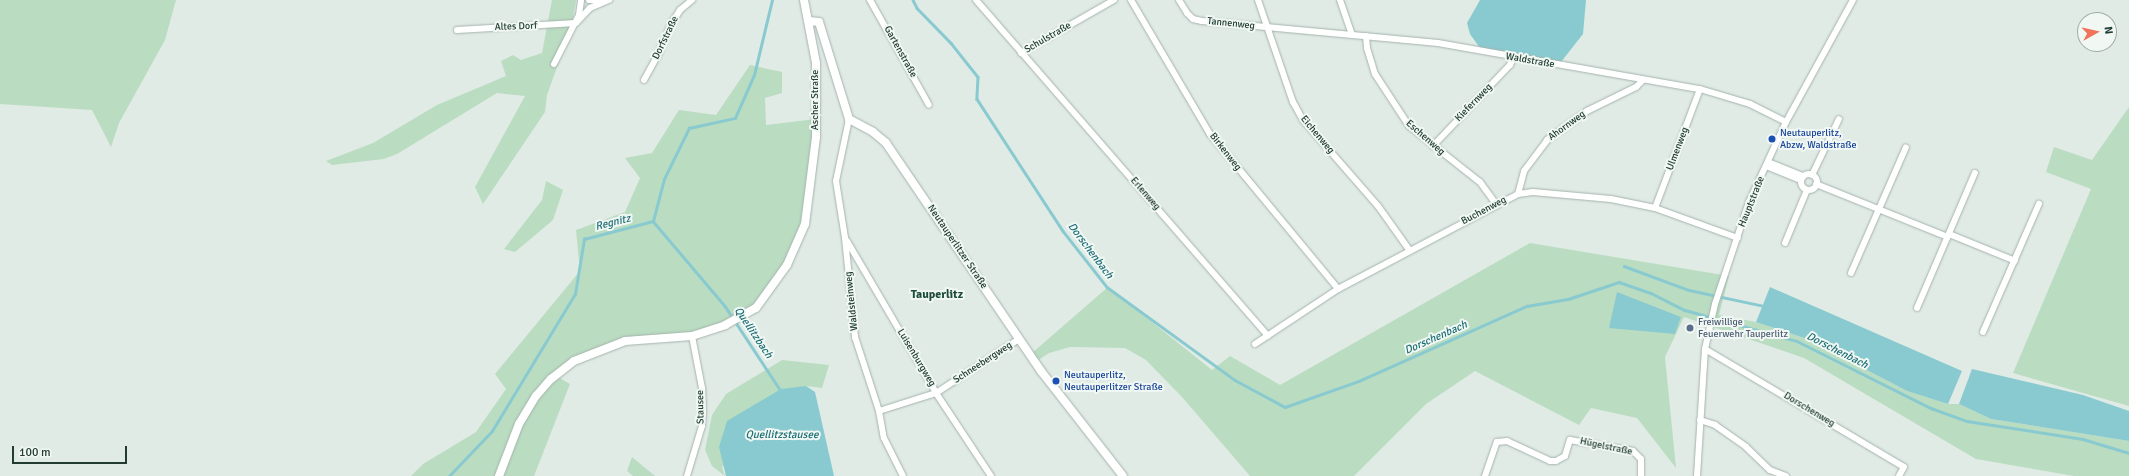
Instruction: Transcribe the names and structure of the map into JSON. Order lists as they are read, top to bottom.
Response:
{
  "streets": {
    "street": [
      "Tannenweg",
      "Altes Dorf",
      "Dorfstraße",
      "Schulstraße",
      "Gartenstraße",
      "Waldstraße",
      "Ascher Straße",
      "Kiefernweg",
      "Ahornweg",
      "Eichenweg",
      "Eschenweg",
      "Ulmenweg",
      "Birkenweg",
      "Erlenweg",
      "Hauptstraße",
      "Buchenweg",
      "Neutauperlitzer Straße",
      "Waldsteinweg",
      "Luisenburgweg",
      "Schneebergweg",
      "Stausee",
      "Dorschenweg",
      "Hügelstraße"
    ]
  },
  "crossings": [
    ["Tannenweg", "Waldstraße"],
    ["Tannenweg", "Eichenweg"],
    ["Schulstraße", "Erlenweg"],
    ["Waldstraße", "Kiefernweg"],
    ["Waldstraße", "Ahornweg"],
    ["Waldstraße", "Eichenweg"],
    ["Waldstraße", "Eschenweg"],
    ["Waldstraße", "Ulmenweg"],
    ["Waldstraße", "Hauptstraße"],
    ["Ascher Straße", "Stausee"],
    ["Kiefernweg", "Eschenweg"],
    ["Ahornweg", "Buchenweg"],
    ["Eichenweg", "Buchenweg"],
    ["Eschenweg", "Buchenweg"],
    ["Ulmenweg", "Buchenweg"],
    ["Birkenweg", "Buchenweg"],
    ["Erlenweg", "Buchenweg"],
    ["Hauptstraße", "Buchenweg"],
    ["Hauptstraße", "Dorschenweg"],
    ["Neutauperlitzer Straße", "Waldsteinweg"],
    ["Neutauperlitzer Straße", "Schneebergweg"],
    ["Waldsteinweg", "Luisenburgweg"],
    ["Waldsteinweg", "Schneebergweg"],
    ["Luisenburgweg", "Schneebergweg"]
  ],
  "districts": ["Tauperlitz"],
  "water": [
    "Regnitz",
    "Dorschenbach",
    "Quellitzbach",
    "Quellitzstausee"
  ],
  "places": ["Neutauperlitz, Abzw, Waldstraße", "Freiwillige Feuerwehr Tauperlitz", "Neutauperlitz, Neutauperlitzer Straße"],
  "scale_bar": "100 m",
  "north": "right"
}
